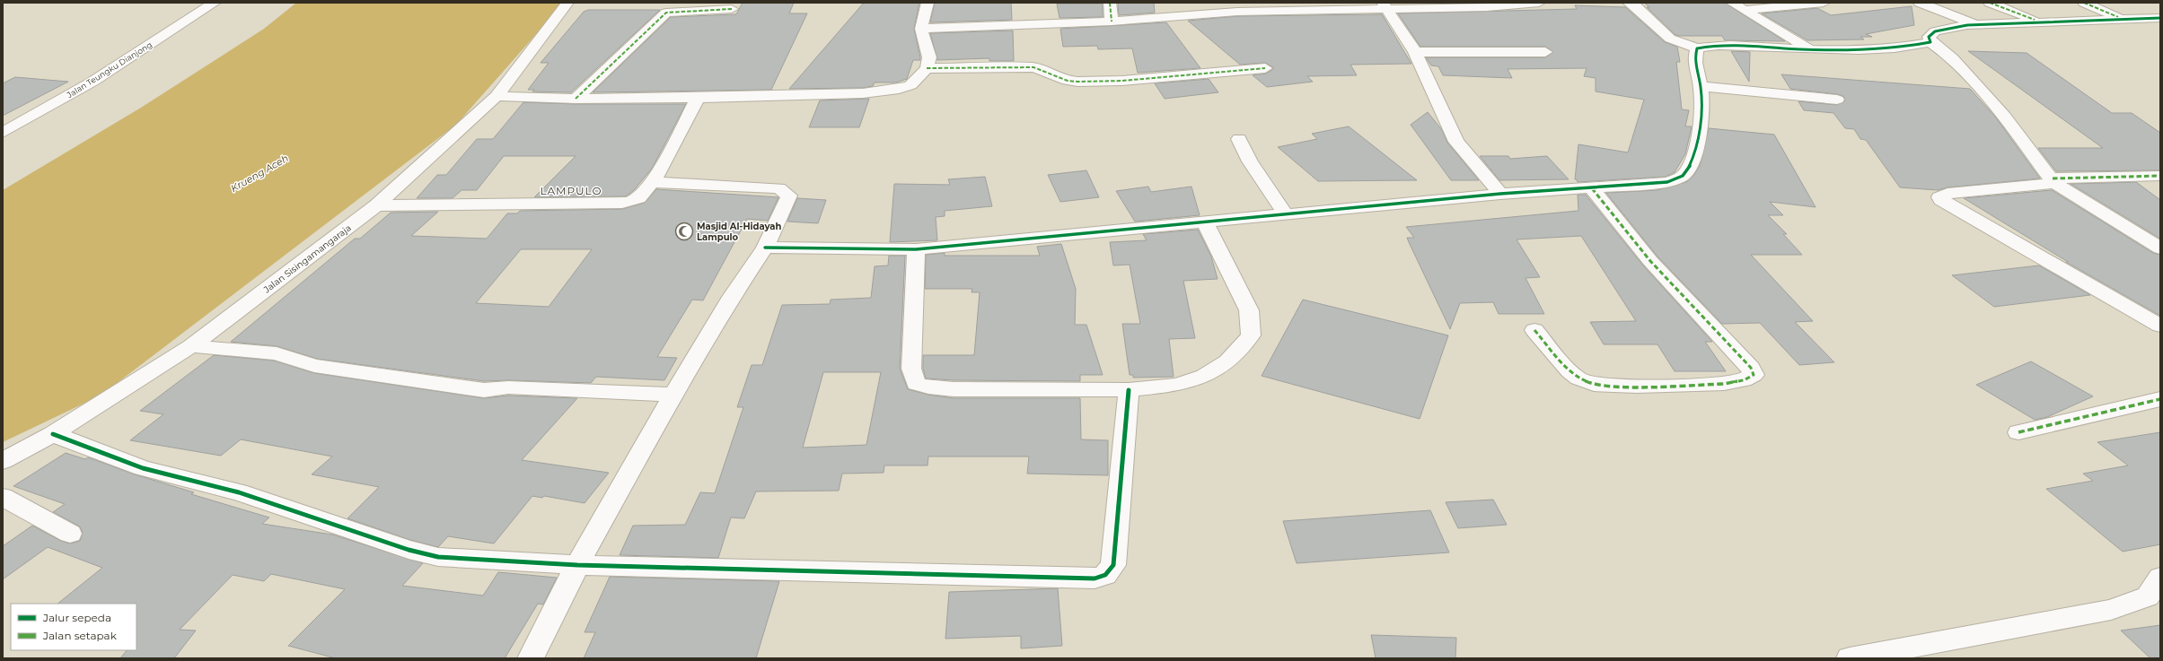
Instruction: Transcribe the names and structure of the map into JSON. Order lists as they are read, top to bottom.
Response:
{
  "streets": {
    "street": ["Jalan Teungku Dianjong", "Jalan Sisingamangaraja"]
  },
  "districts": ["LAMPULO"],
  "water": ["Krueng Aceh"],
  "places": {
    "mosque": ["Masjid Al-Hidayah Lampulo"]
  },
  "legend": ["Jalur sepeda", "Jalan setapak"]
}
